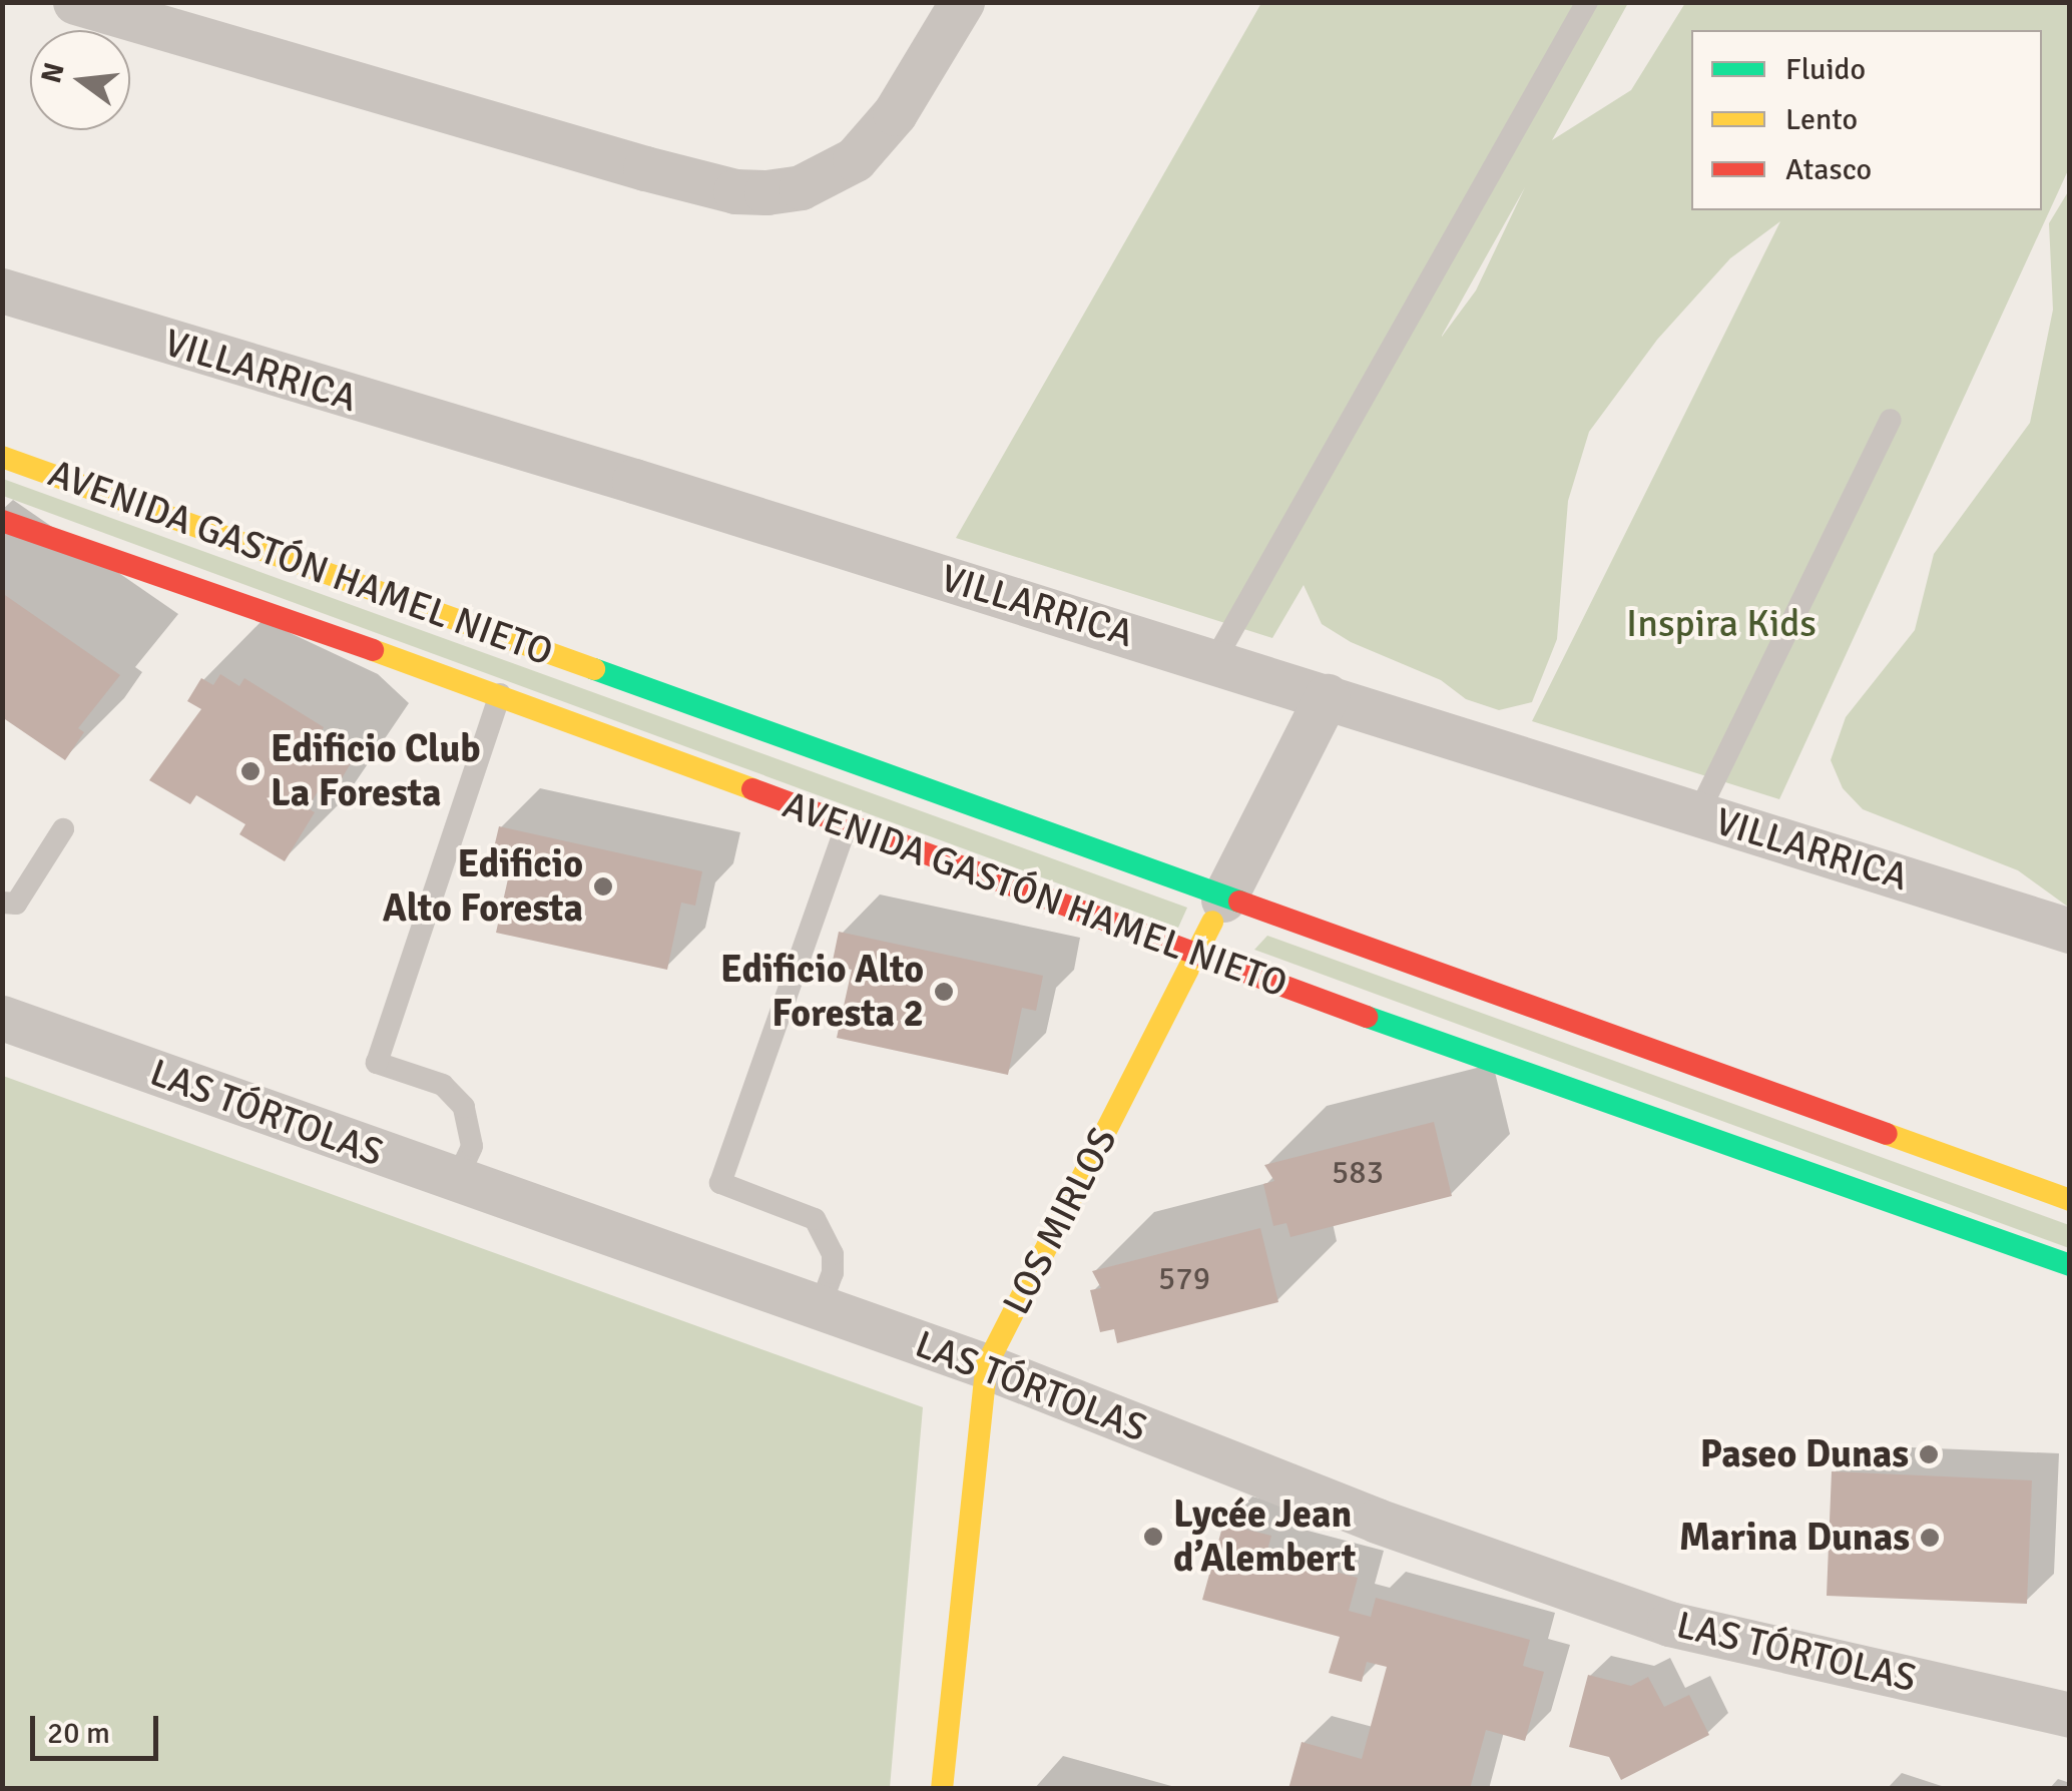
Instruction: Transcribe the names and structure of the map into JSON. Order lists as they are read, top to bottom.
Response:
{
  "streets": {
    "main road": ["AVENIDA GASTÓN HAMEL NIETO", "LOS MIRLOS"],
    "street": ["VILLARRICA", "LAS TÓRTOLAS"]
  },
  "crossings": [
    ["VILLARRICA", "LOS MIRLOS"],
    ["AVENIDA GASTÓN HAMEL NIETO", "LOS MIRLOS"],
    ["LAS TÓRTOLAS", "LOS MIRLOS"]
  ],
  "parks": ["Inspira Kids"],
  "places": [
    "Edificio Club La Foresta",
    "Edificio Alto Foresta",
    "Edificio Alto Foresta 2",
    "Paseo Dunas",
    "Lycée Jean d’Alembert",
    "Marina Dunas"
  ],
  "house_numbers": ["583", "579"],
  "legend": ["Fluido", "Lento", "Atasco"],
  "scale_bar": "20 m",
  "north": "left"
}
